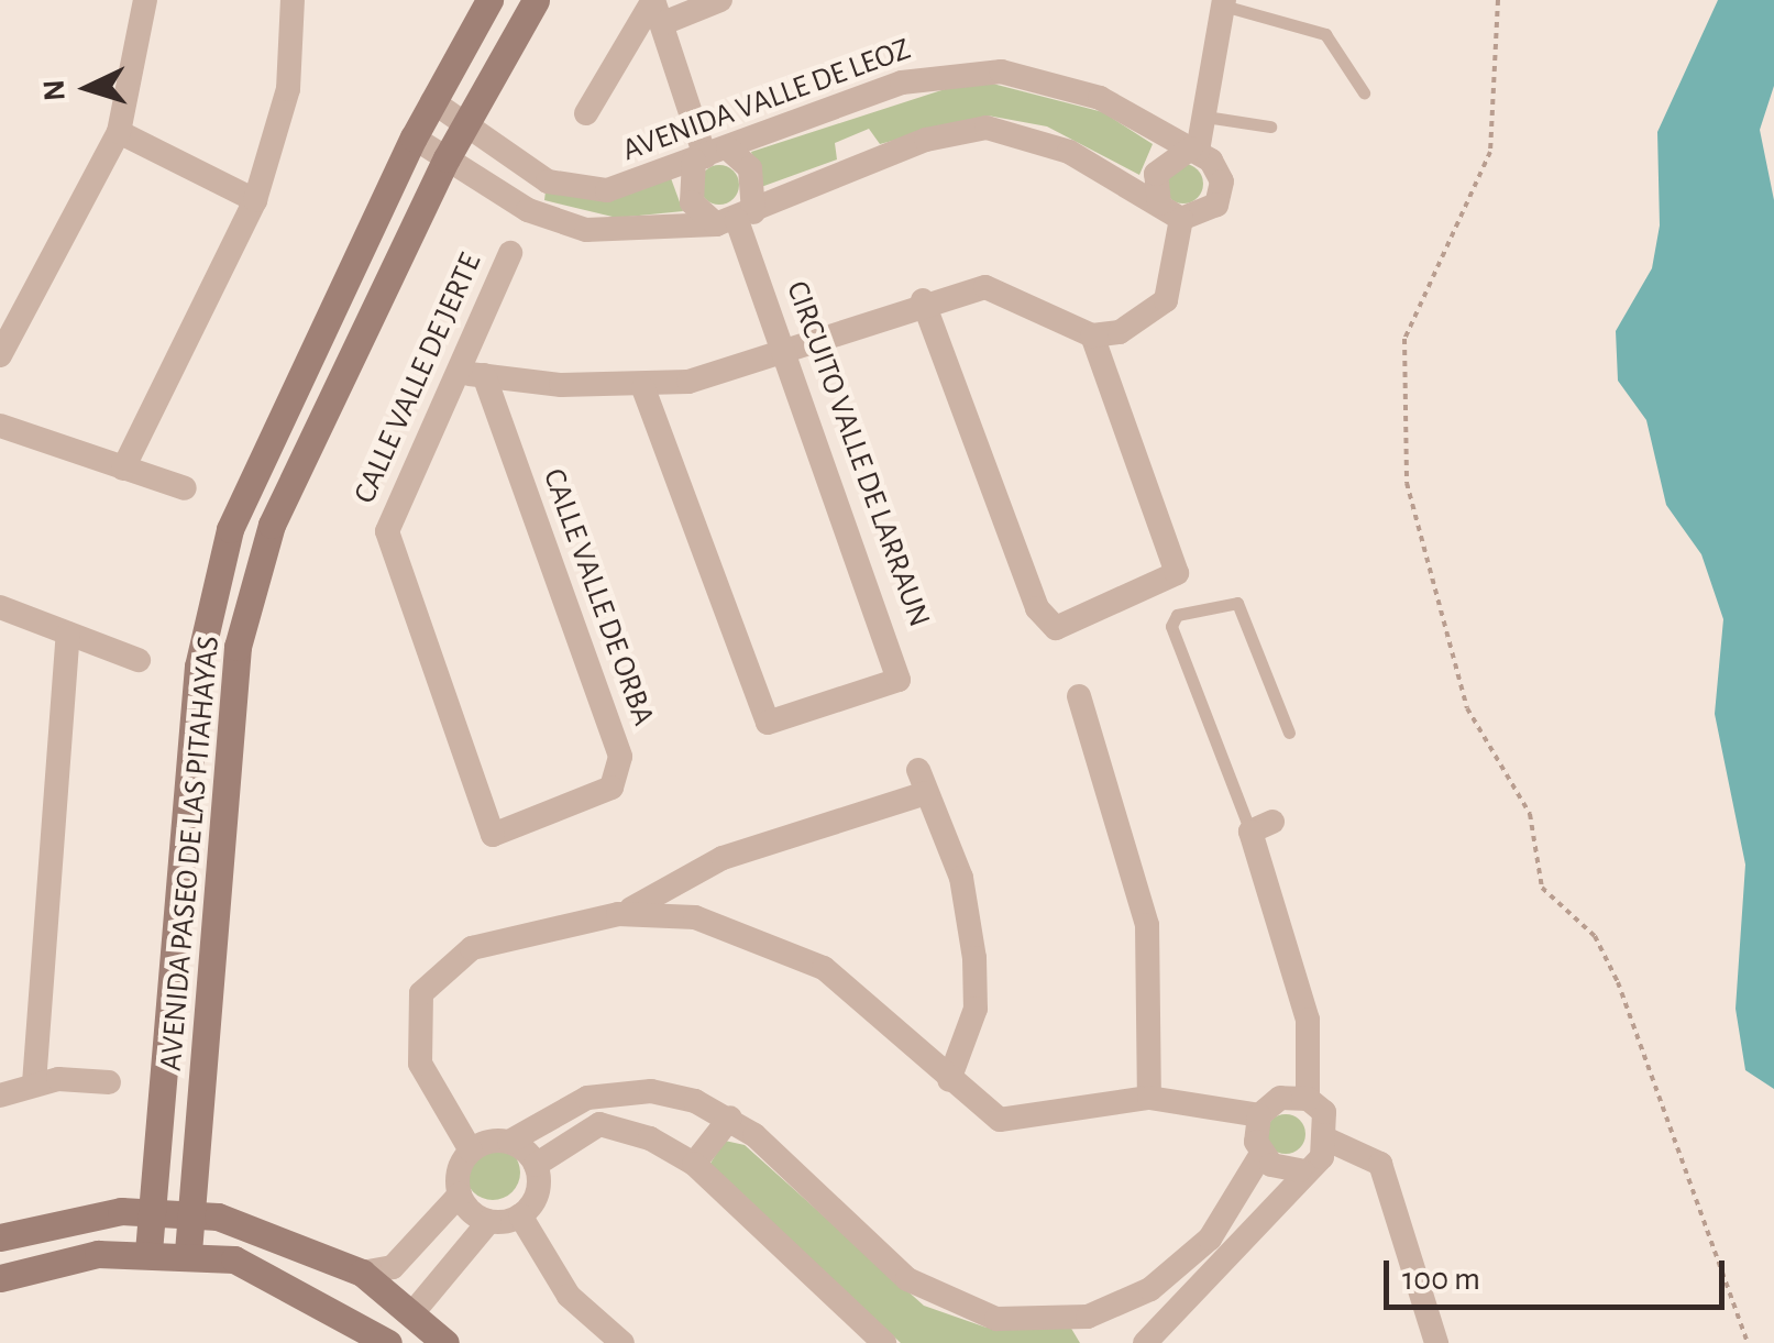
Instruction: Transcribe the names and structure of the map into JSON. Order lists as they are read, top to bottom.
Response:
{
  "streets": {
    "street": [
      "AVENIDA VALLE DE LEOZ",
      "CALLE VALLE DE JERTE",
      "CIRCUITO VALLE DE LARRAUN",
      "CALLE VALLE DE ORBA",
      "AVENIDA PASEO DE LAS PITAHAYAS"
    ]
  },
  "crossings": [
    ["AVENIDA VALLE DE LEOZ", "CIRCUITO VALLE DE LARRAUN"],
    ["AVENIDA VALLE DE LEOZ", "AVENIDA PASEO DE LAS PITAHAYAS"],
    ["CALLE VALLE DE JERTE", "CALLE VALLE DE ORBA"]
  ],
  "scale_bar": "100 m",
  "north": "left"
}
